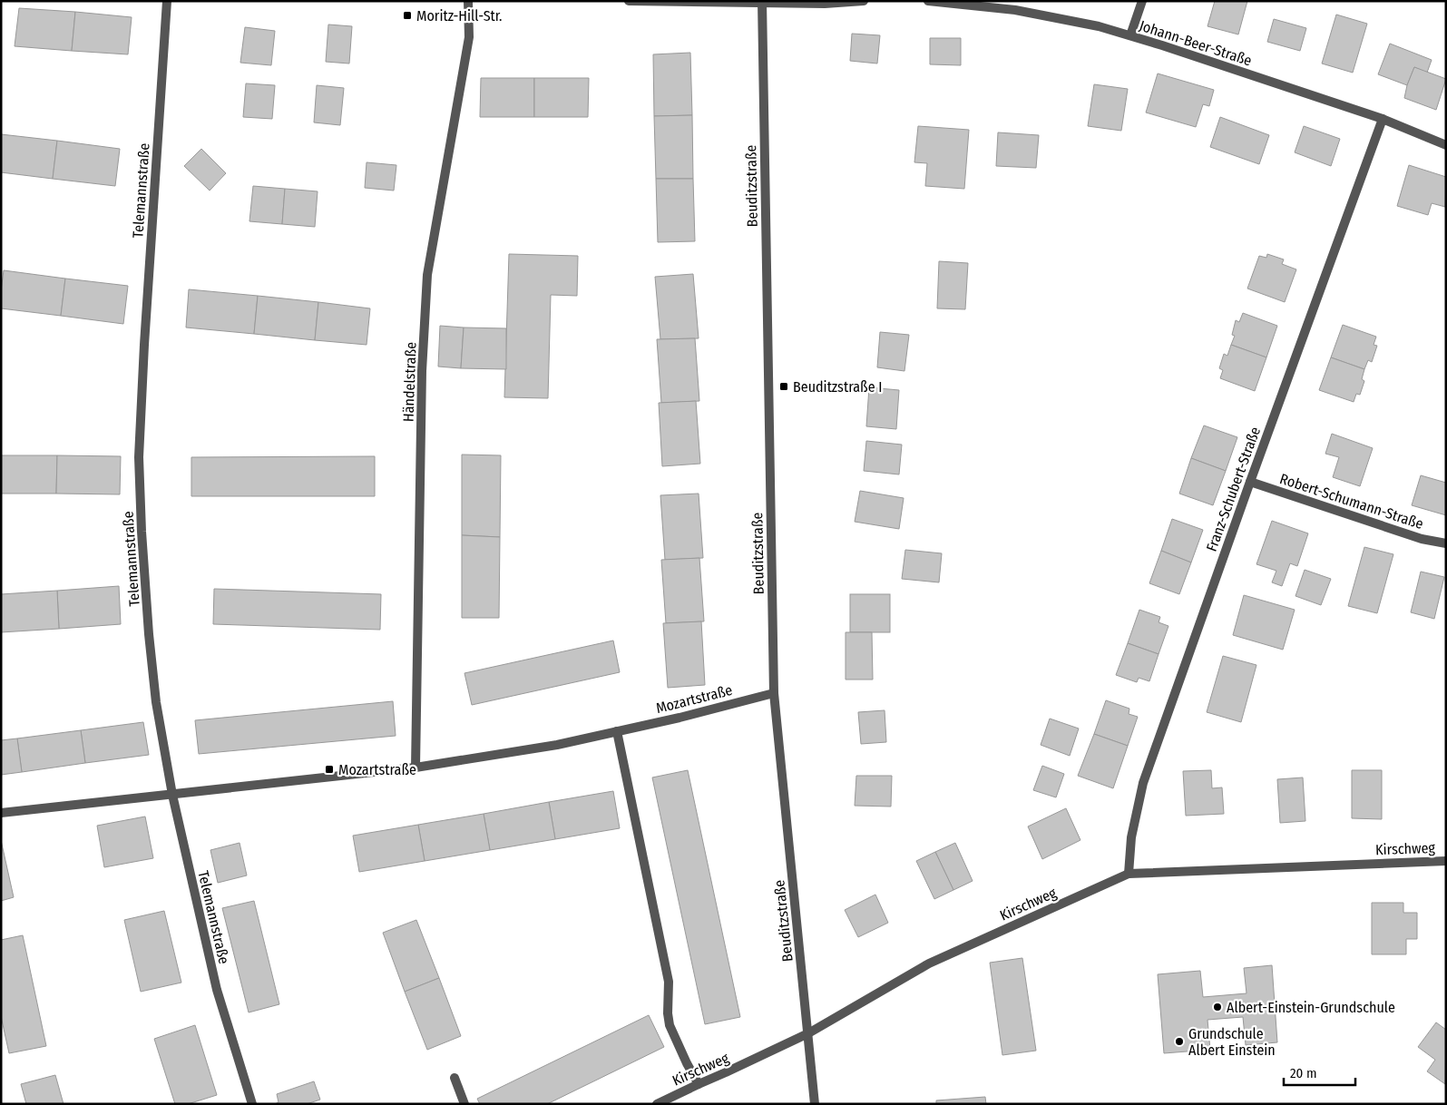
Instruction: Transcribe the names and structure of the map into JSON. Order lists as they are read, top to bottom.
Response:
{
  "streets": {
    "street": [
      "Johann-Beer-Straße",
      "Beuditzstraße",
      "Telemannstraße",
      "Händelstraße",
      "Franz-Schubert-Straße",
      "Robert-Schumann-Straße",
      "Mozartstraße",
      "Kirschweg"
    ]
  },
  "crossings": [
    ["Johann-Beer-Straße", "Franz-Schubert-Straße"],
    ["Beuditzstraße", "Mozartstraße"],
    ["Beuditzstraße", "Kirschweg"],
    ["Telemannstraße", "Mozartstraße"],
    ["Händelstraße", "Mozartstraße"],
    ["Franz-Schubert-Straße", "Robert-Schumann-Straße"],
    ["Franz-Schubert-Straße", "Kirschweg"]
  ],
  "places": {
    "transit": ["Moritz-Hill-Str.", "Beuditzstraße I", "Mozartstraße"],
    "other": ["Albert-Einstein-Grundschule", "Grundschule Albert Einstein"]
  },
  "scale_bar": "20 m"
}
